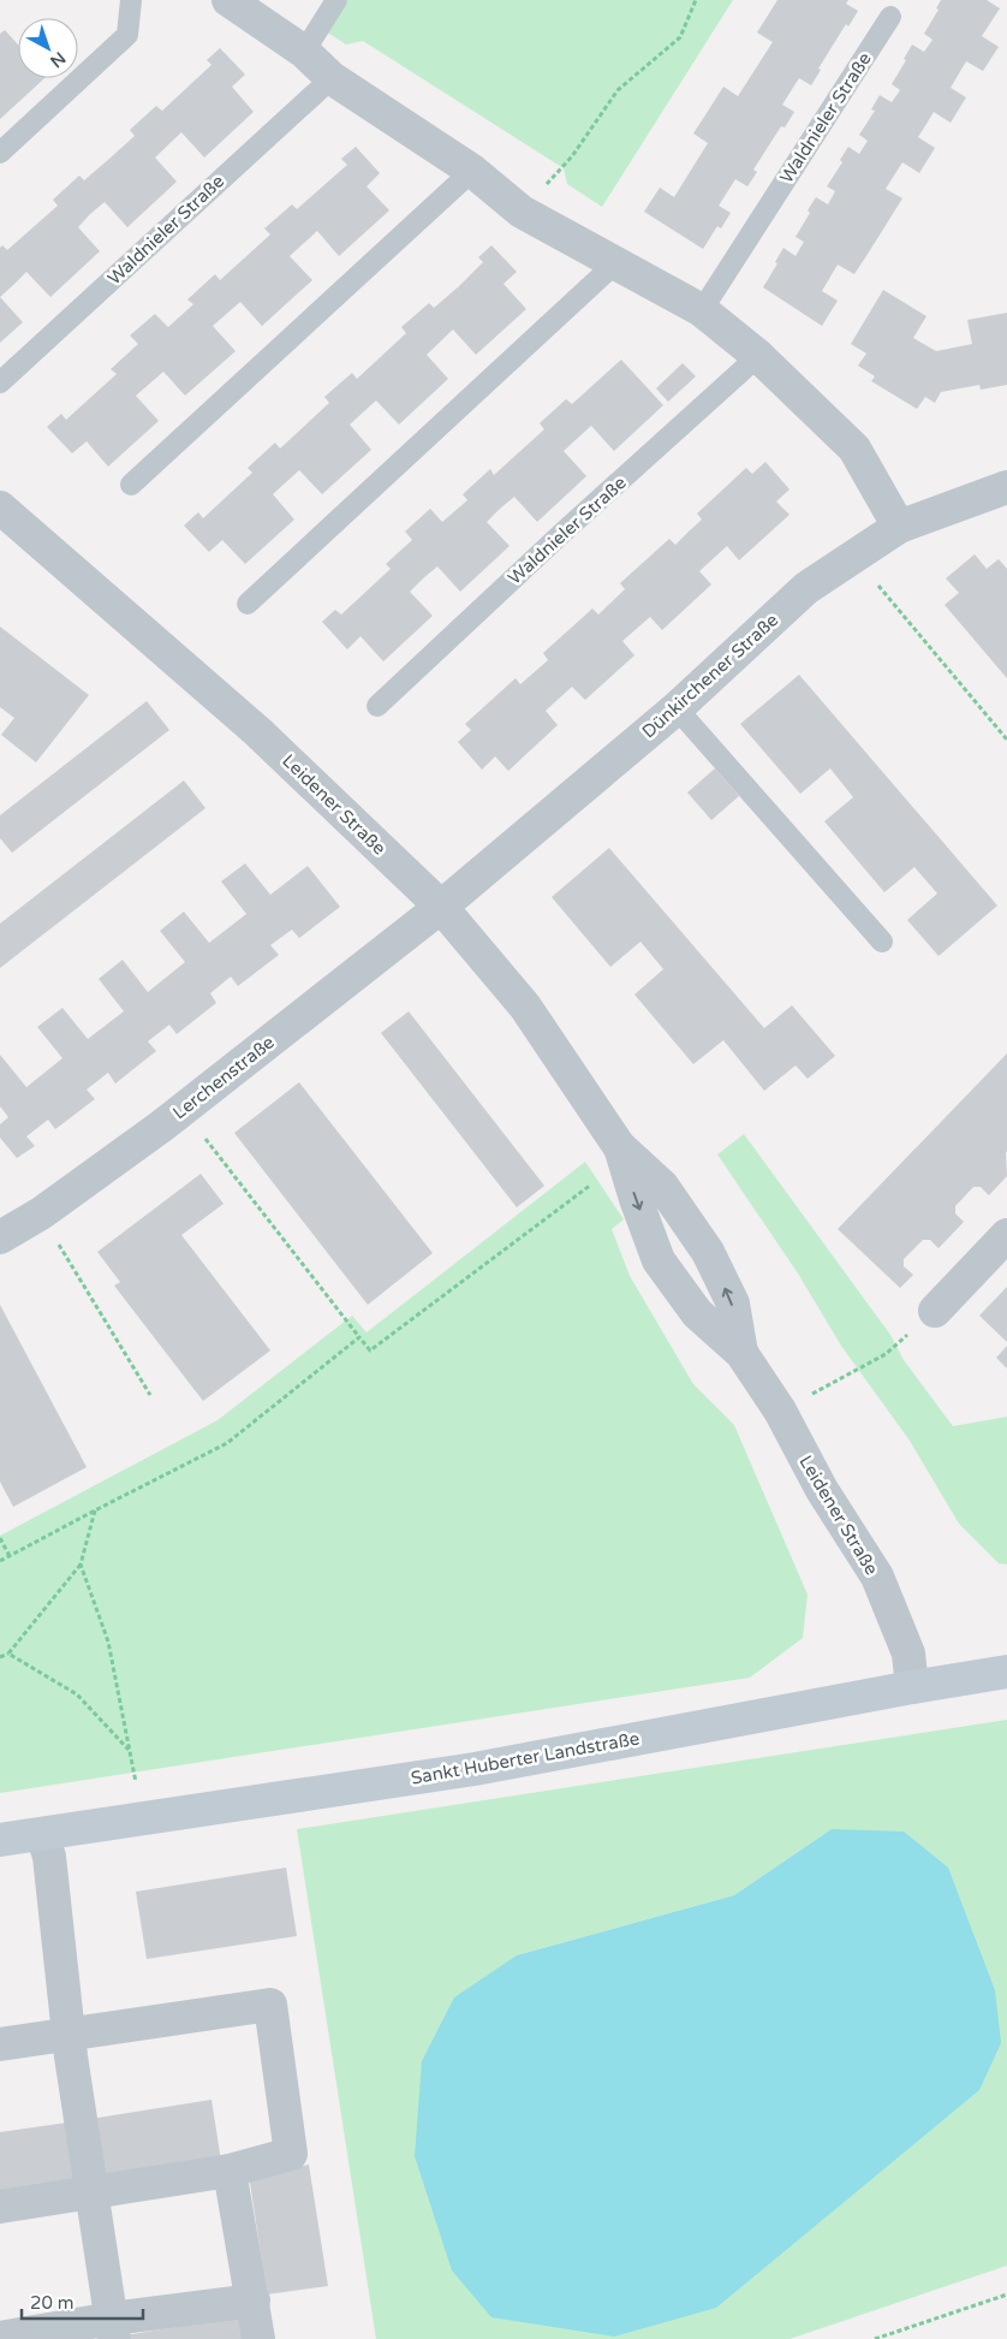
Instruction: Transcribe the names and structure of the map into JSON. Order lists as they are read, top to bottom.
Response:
{
  "streets": {
    "street": [
      "Dünkirchener Straße",
      "Leidener Straße",
      "Lerchenstraße",
      "Sankt Huberter Landstraße"
    ],
    "lane": ["Waldnieler Straße"]
  },
  "crossings": [
    ["Dünkirchener Straße", "Leidener Straße"],
    ["Dünkirchener Straße", "Lerchenstraße"],
    ["Leidener Straße", "Lerchenstraße"],
    ["Leidener Straße", "Sankt Huberter Landstraße"]
  ],
  "scale_bar": "20 m",
  "north": "bottom right"
}
